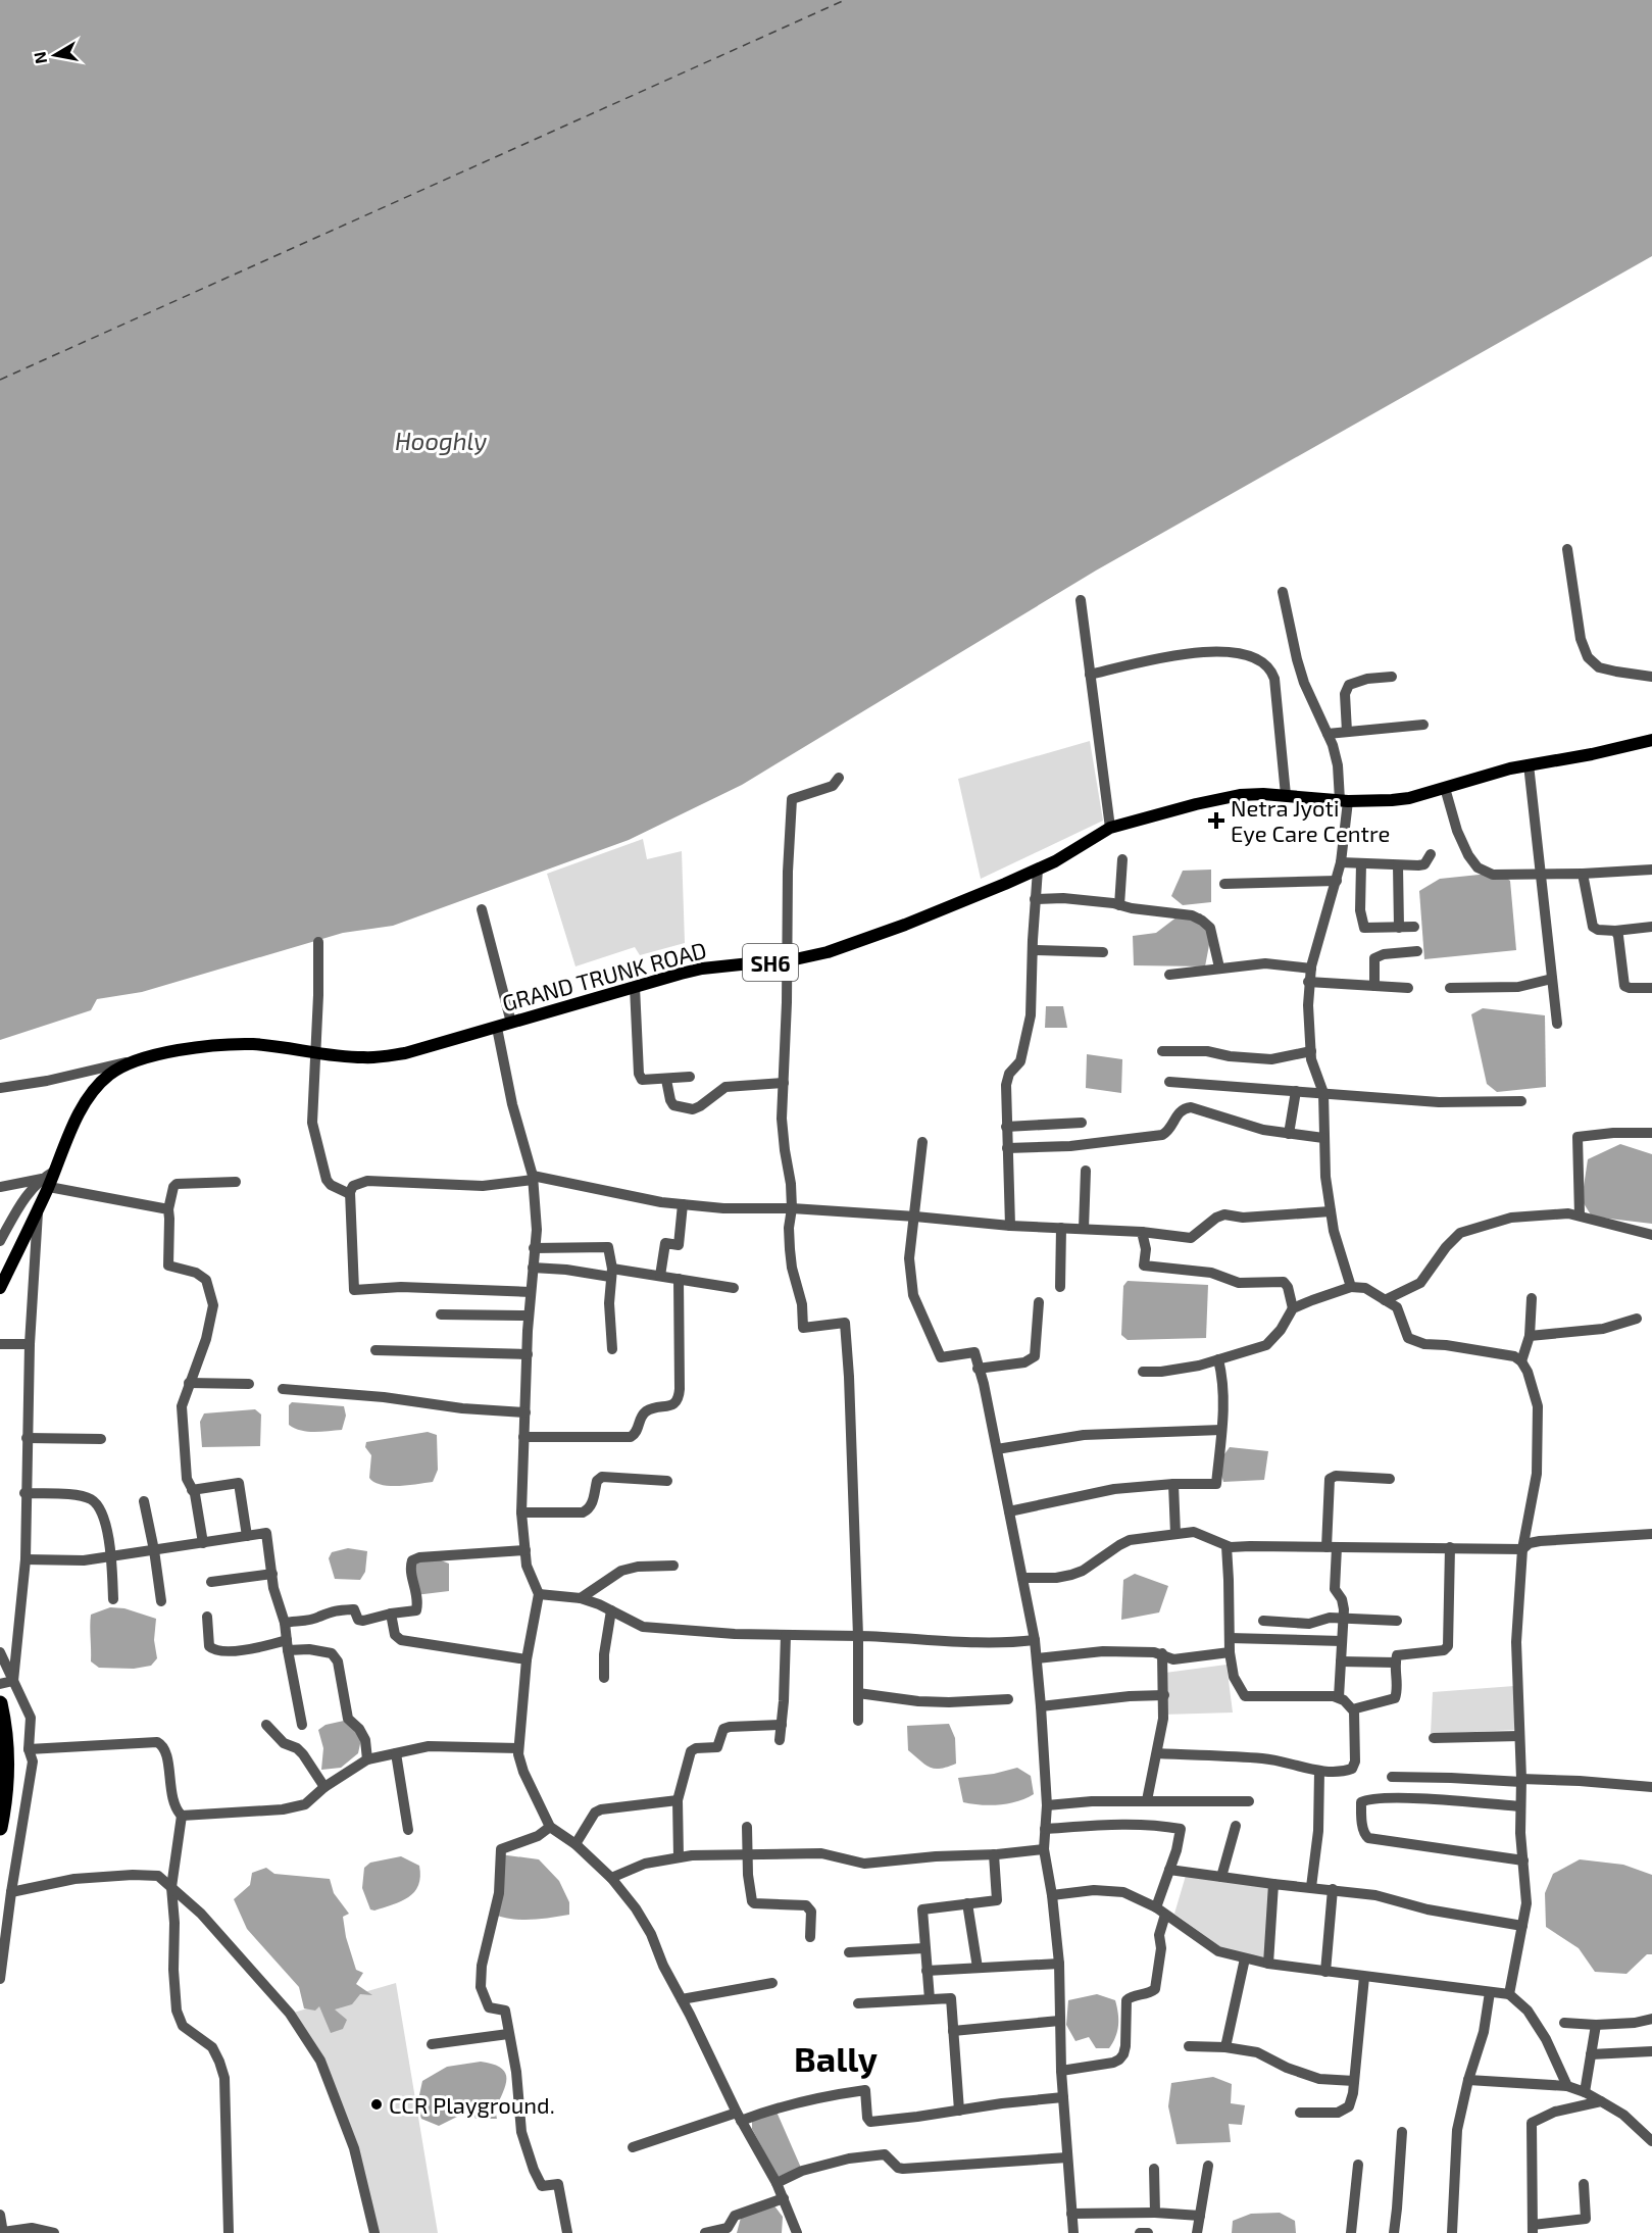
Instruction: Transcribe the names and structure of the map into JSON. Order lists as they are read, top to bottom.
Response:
{
  "streets": {
    "main road": ["SH6", "GRAND TRUNK ROAD"]
  },
  "districts": ["Bally"],
  "water": ["Hooghly"],
  "places": {
    "health": ["Netra Jyoti Eye Care Centre"],
    "other": ["CCR Playground."]
  },
  "north": "left"
}
